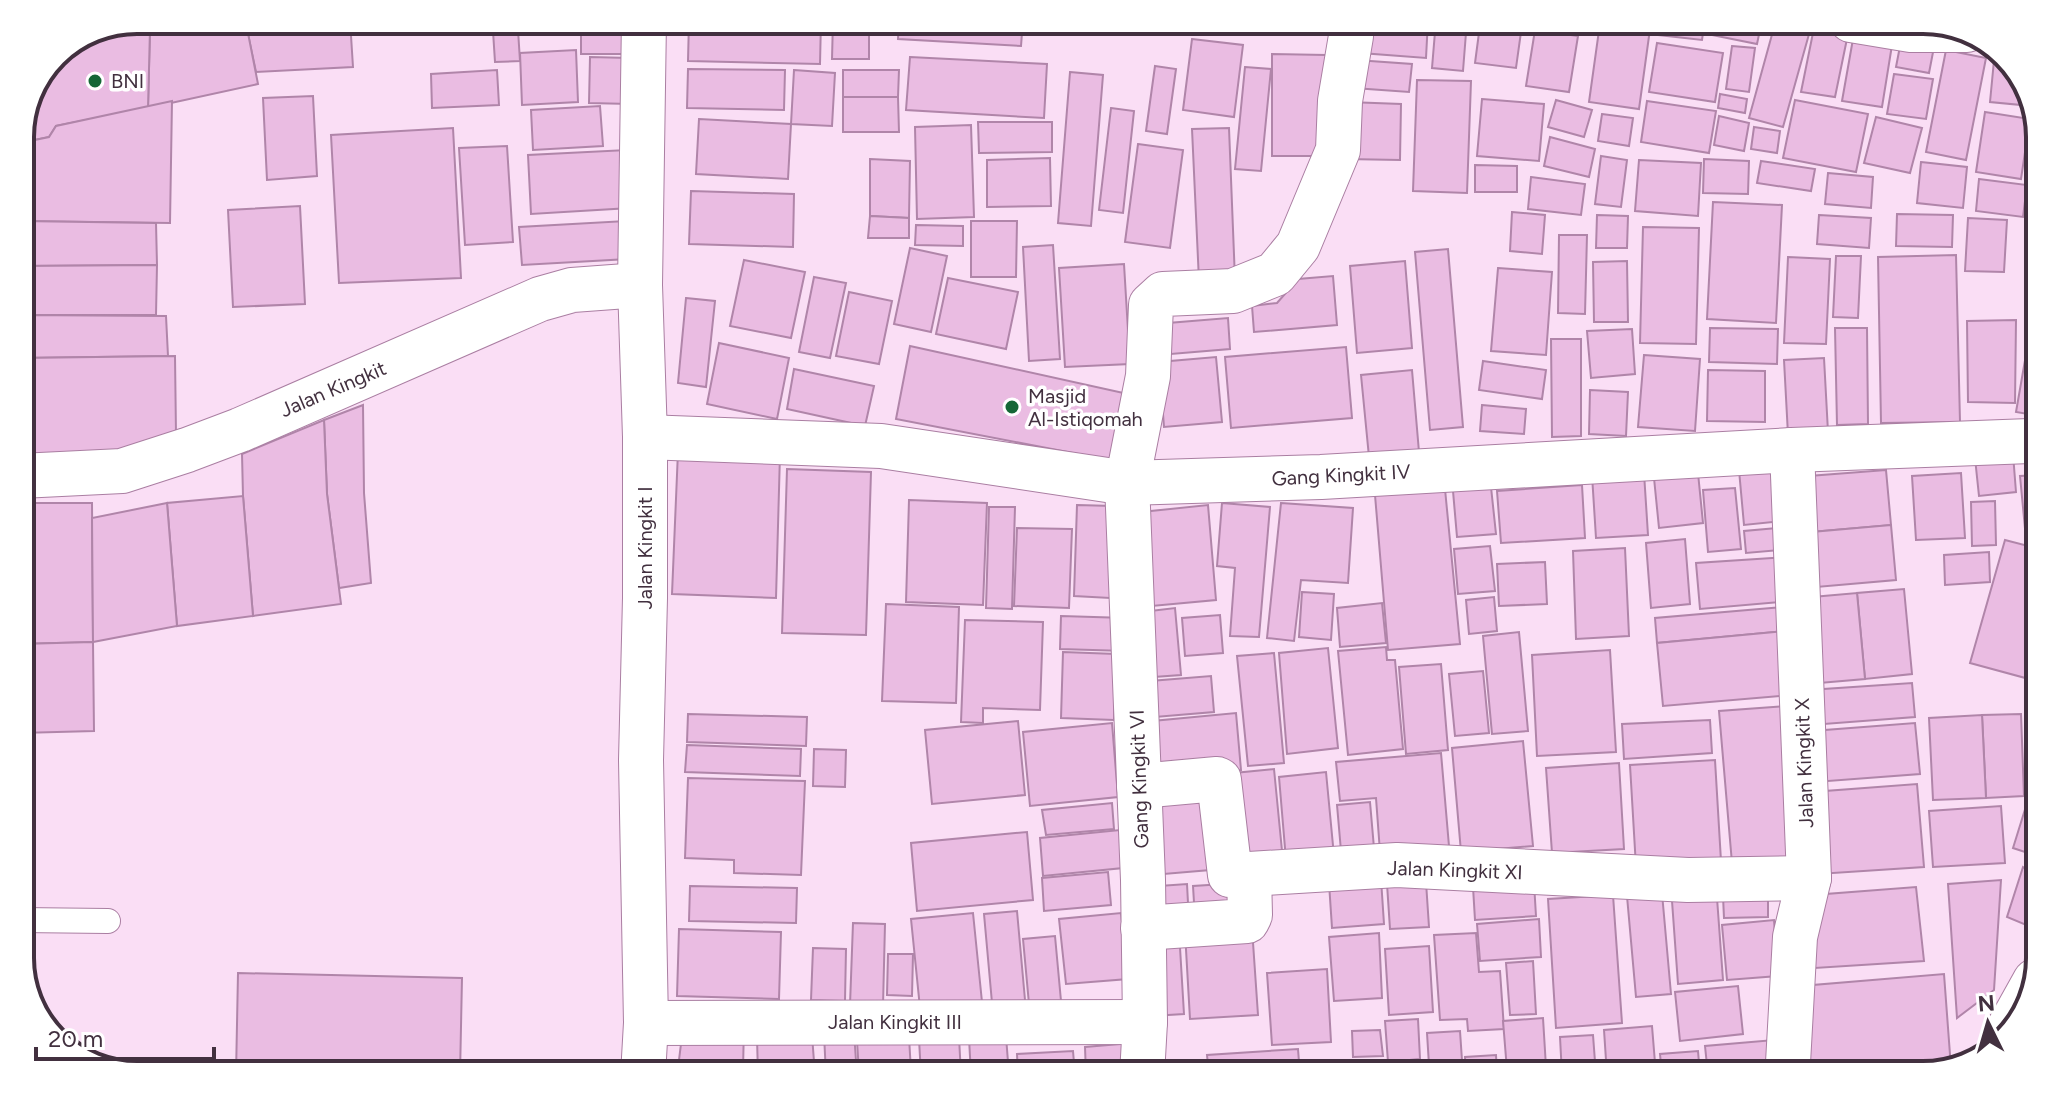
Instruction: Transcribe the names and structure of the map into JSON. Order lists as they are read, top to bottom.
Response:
{
  "streets": {
    "street": [
      "Jalan Kingkit",
      "Gang Kingkit IV",
      "Jalan Kingkit I",
      "Jalan Kingkit X",
      "Gang Kingkit VI",
      "Jalan Kingkit XI",
      "Jalan Kingkit III"
    ]
  },
  "crossings": [
    ["Jalan Kingkit", "Jalan Kingkit I"],
    ["Gang Kingkit IV", "Jalan Kingkit I"],
    ["Gang Kingkit IV", "Jalan Kingkit X"],
    ["Gang Kingkit IV", "Gang Kingkit VI"],
    ["Jalan Kingkit I", "Jalan Kingkit III"],
    ["Jalan Kingkit X", "Jalan Kingkit XI"],
    ["Gang Kingkit VI", "Jalan Kingkit III"]
  ],
  "places": ["BNI", "Masjid Al-Istiqomah"],
  "scale_bar": "20 m",
  "north": "top"
}
